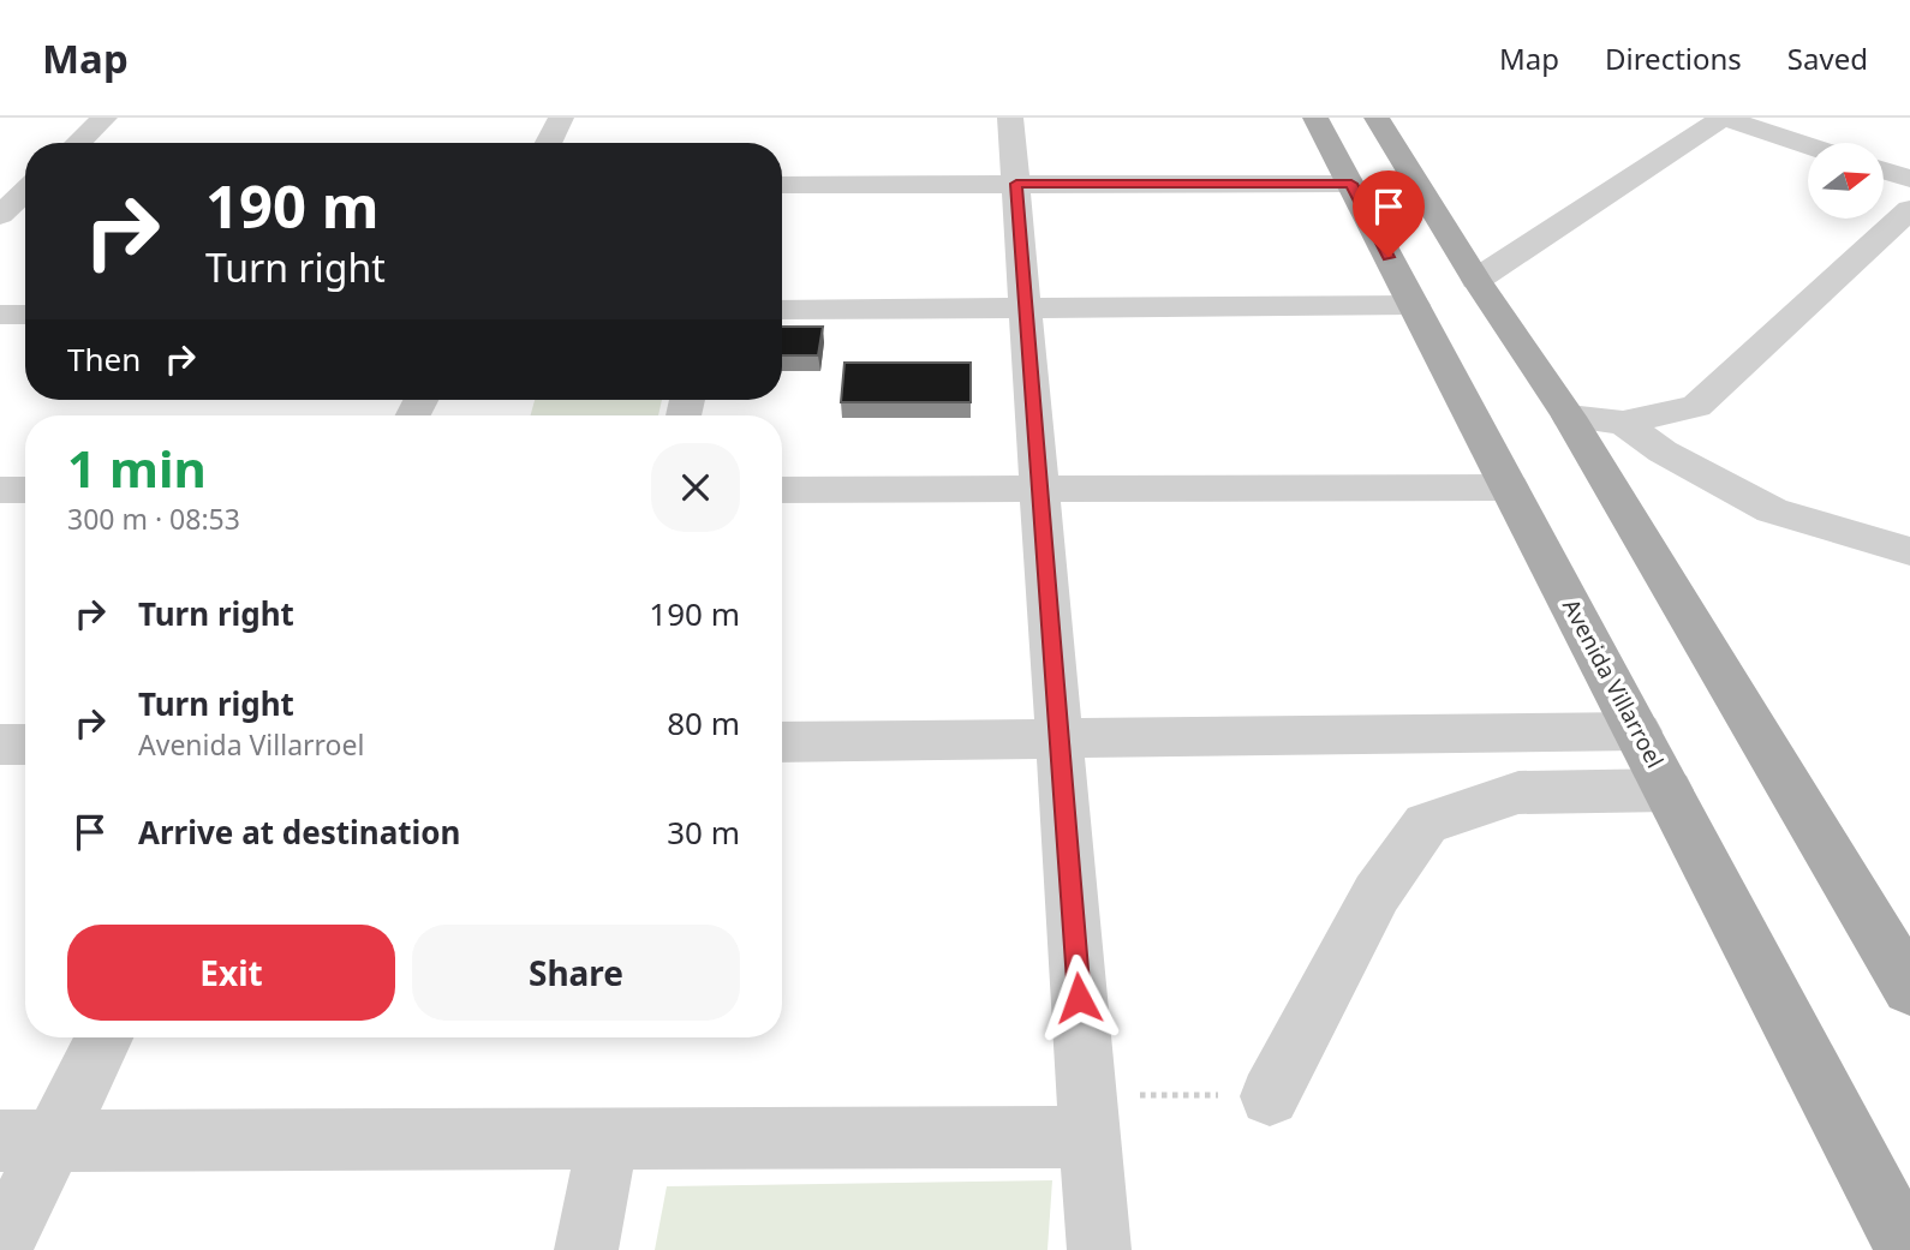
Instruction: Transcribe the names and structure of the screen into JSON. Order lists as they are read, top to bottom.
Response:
{
  "streets": {
    "main road": ["Avenida Villarroel"]
  },
  "north": "right",
  "page": {
    "header": "Map",
    "nav": ["Map", "Directions", "Saved"],
    "turn": ["190 m", "Turn right"],
    "then": "Then",
    "heading": ["1 min", "300 m · 08:53"],
    "list": [
      {
        "name": "Turn right",
        "value": "190 m"
      },
      {
        "name": "Turn right",
        "note": "Avenida Villarroel",
        "value": "80 m"
      },
      {
        "name": "Arrive at destination",
        "value": "30 m"
      }
    ],
    "buttons": ["Exit", "Share"]
  }
}
